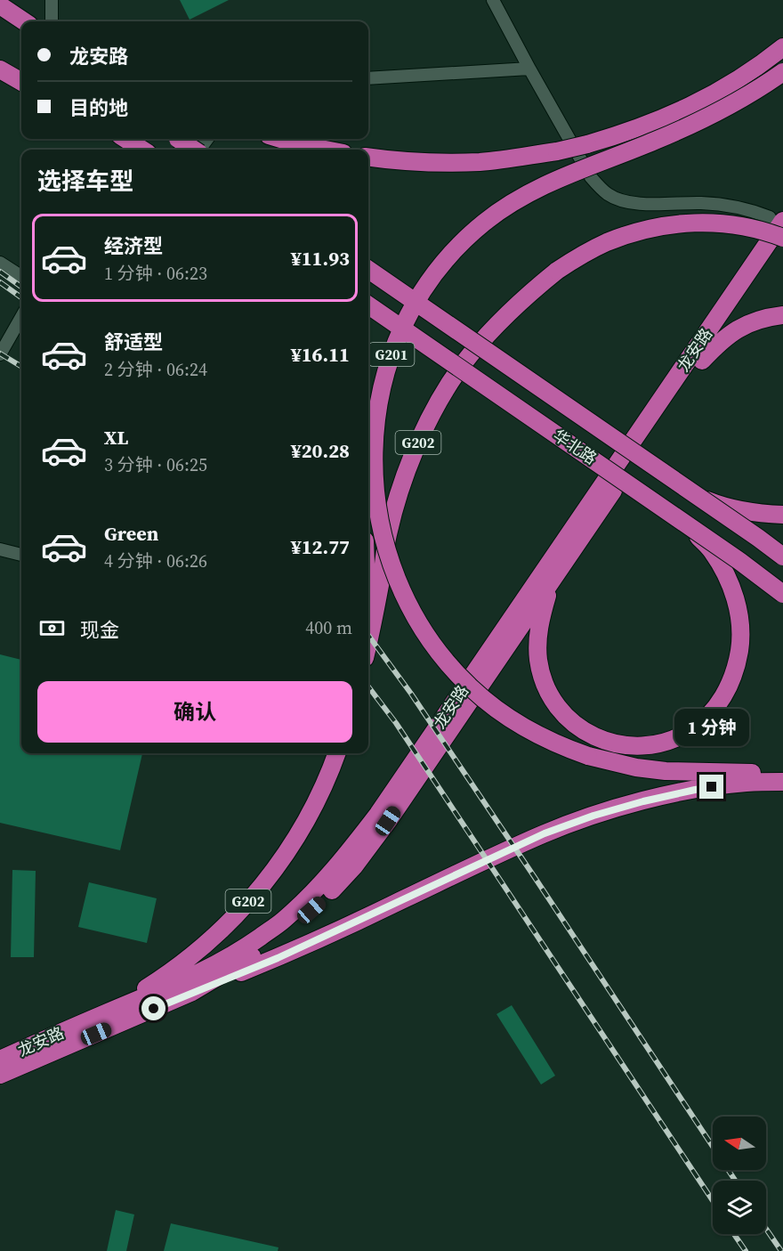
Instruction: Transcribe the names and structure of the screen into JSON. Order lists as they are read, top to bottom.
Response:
{
  "streets": {
    "highway": [
      "龙安路",
      "G201",
      "G202",
      "华北路"
    ]
  },
  "crossings": [
    ["龙安路", "G202"]
  ],
  "north": "left",
  "page": {
    "banner": ["龙安路", "目的地"],
    "heading": "选择车型",
    "list": [
      {
        "name": "经济型",
        "note": "1 分钟 · 06:23",
        "value": "¥11.93"
      },
      {
        "name": "舒适型",
        "note": "2 分钟 · 06:24",
        "value": "¥16.11"
      },
      {
        "name": "XL",
        "note": "3 分钟 · 06:25",
        "value": "¥20.28"
      },
      {
        "name": "Green",
        "note": "4 分钟 · 06:26",
        "value": "¥12.77"
      }
    ],
    "pay": ["现金", "400 m"],
    "buttons": "确认",
    "bubble": "1 分钟"
  }
}
